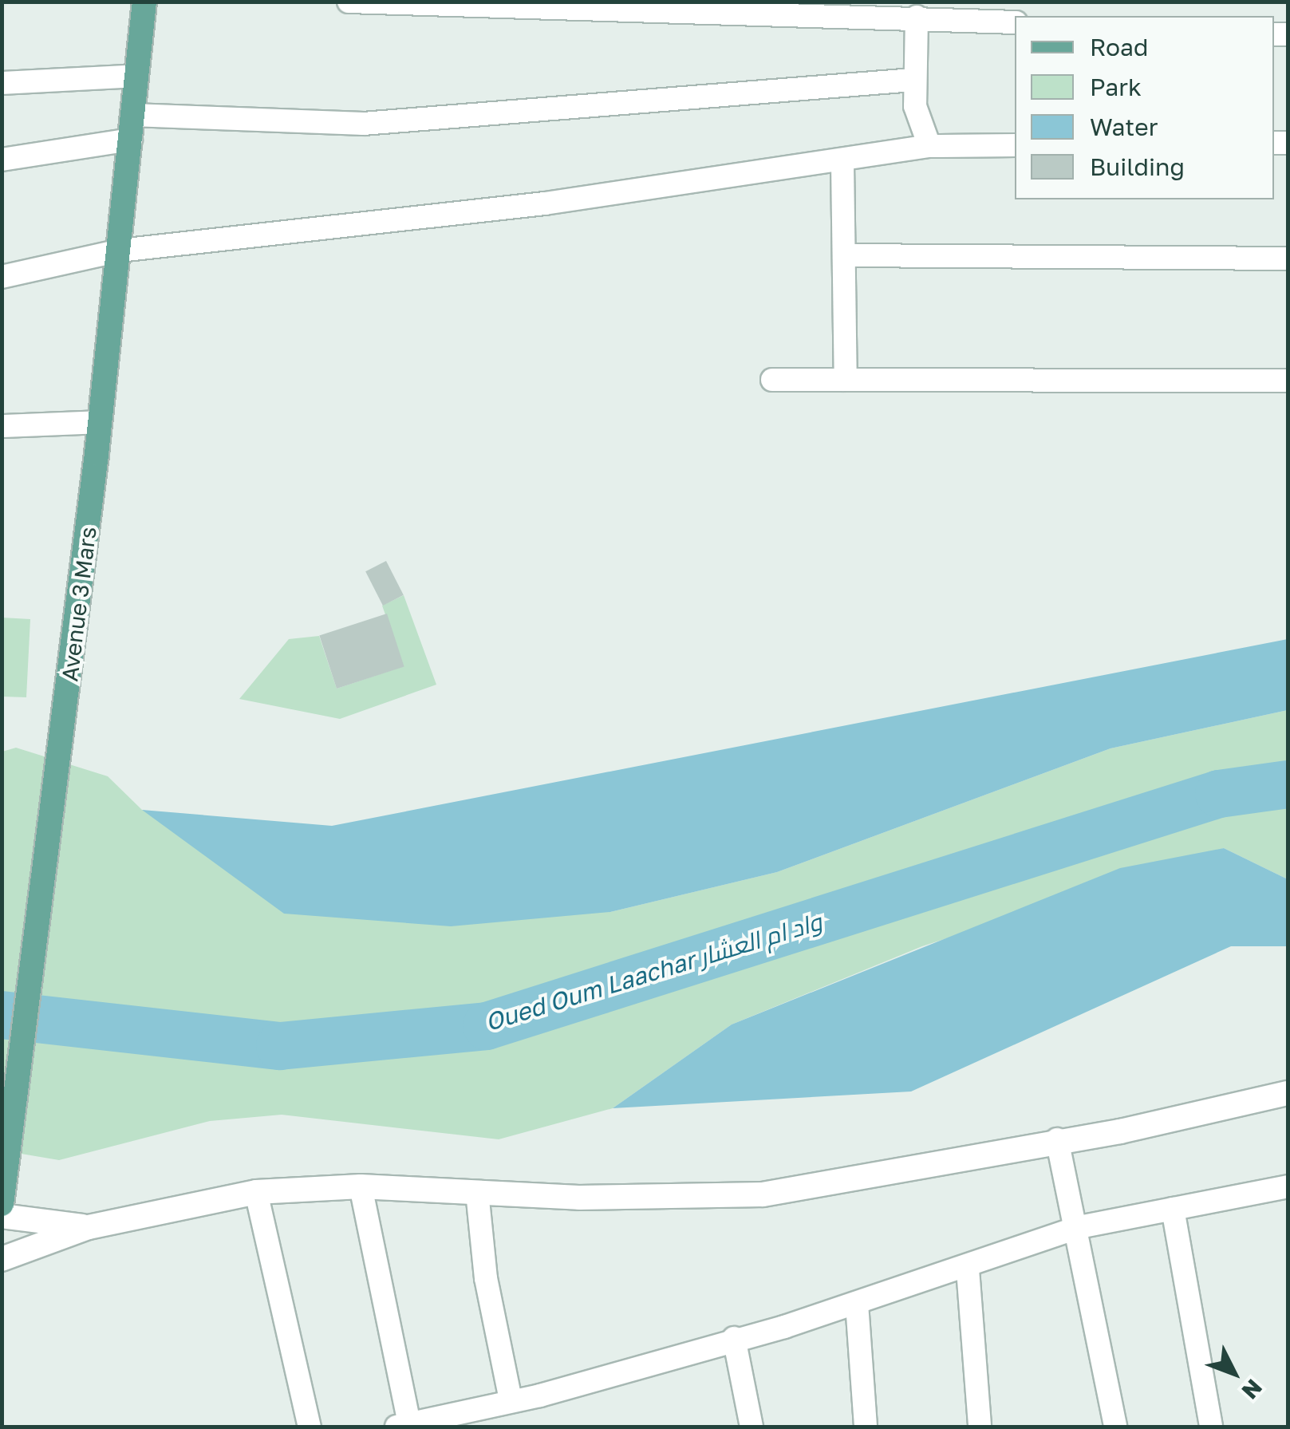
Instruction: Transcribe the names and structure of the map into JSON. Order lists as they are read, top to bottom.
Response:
{
  "streets": {
    "main road": ["Avenue 3 Mars"]
  },
  "water": ["Oued Oum Laachar واد ام العشار"],
  "legend": [
    "Road",
    "Park",
    "Water",
    "Building"
  ],
  "north": "bottom right"
}
